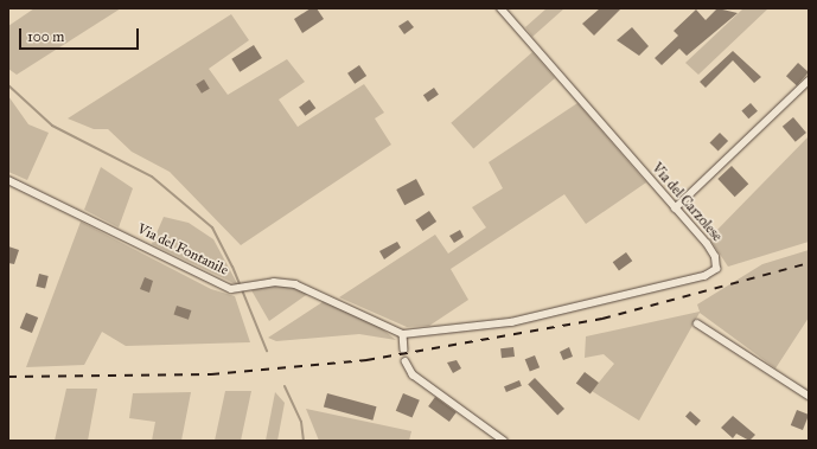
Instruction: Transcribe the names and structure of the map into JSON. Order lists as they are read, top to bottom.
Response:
{
  "streets": {
    "street": ["Via del Carzolese", "Via del Fontanile"]
  },
  "crossings": [
    ["Via del Carzolese", "Via del Fontanile"]
  ],
  "scale_bar": "100 m"
}
